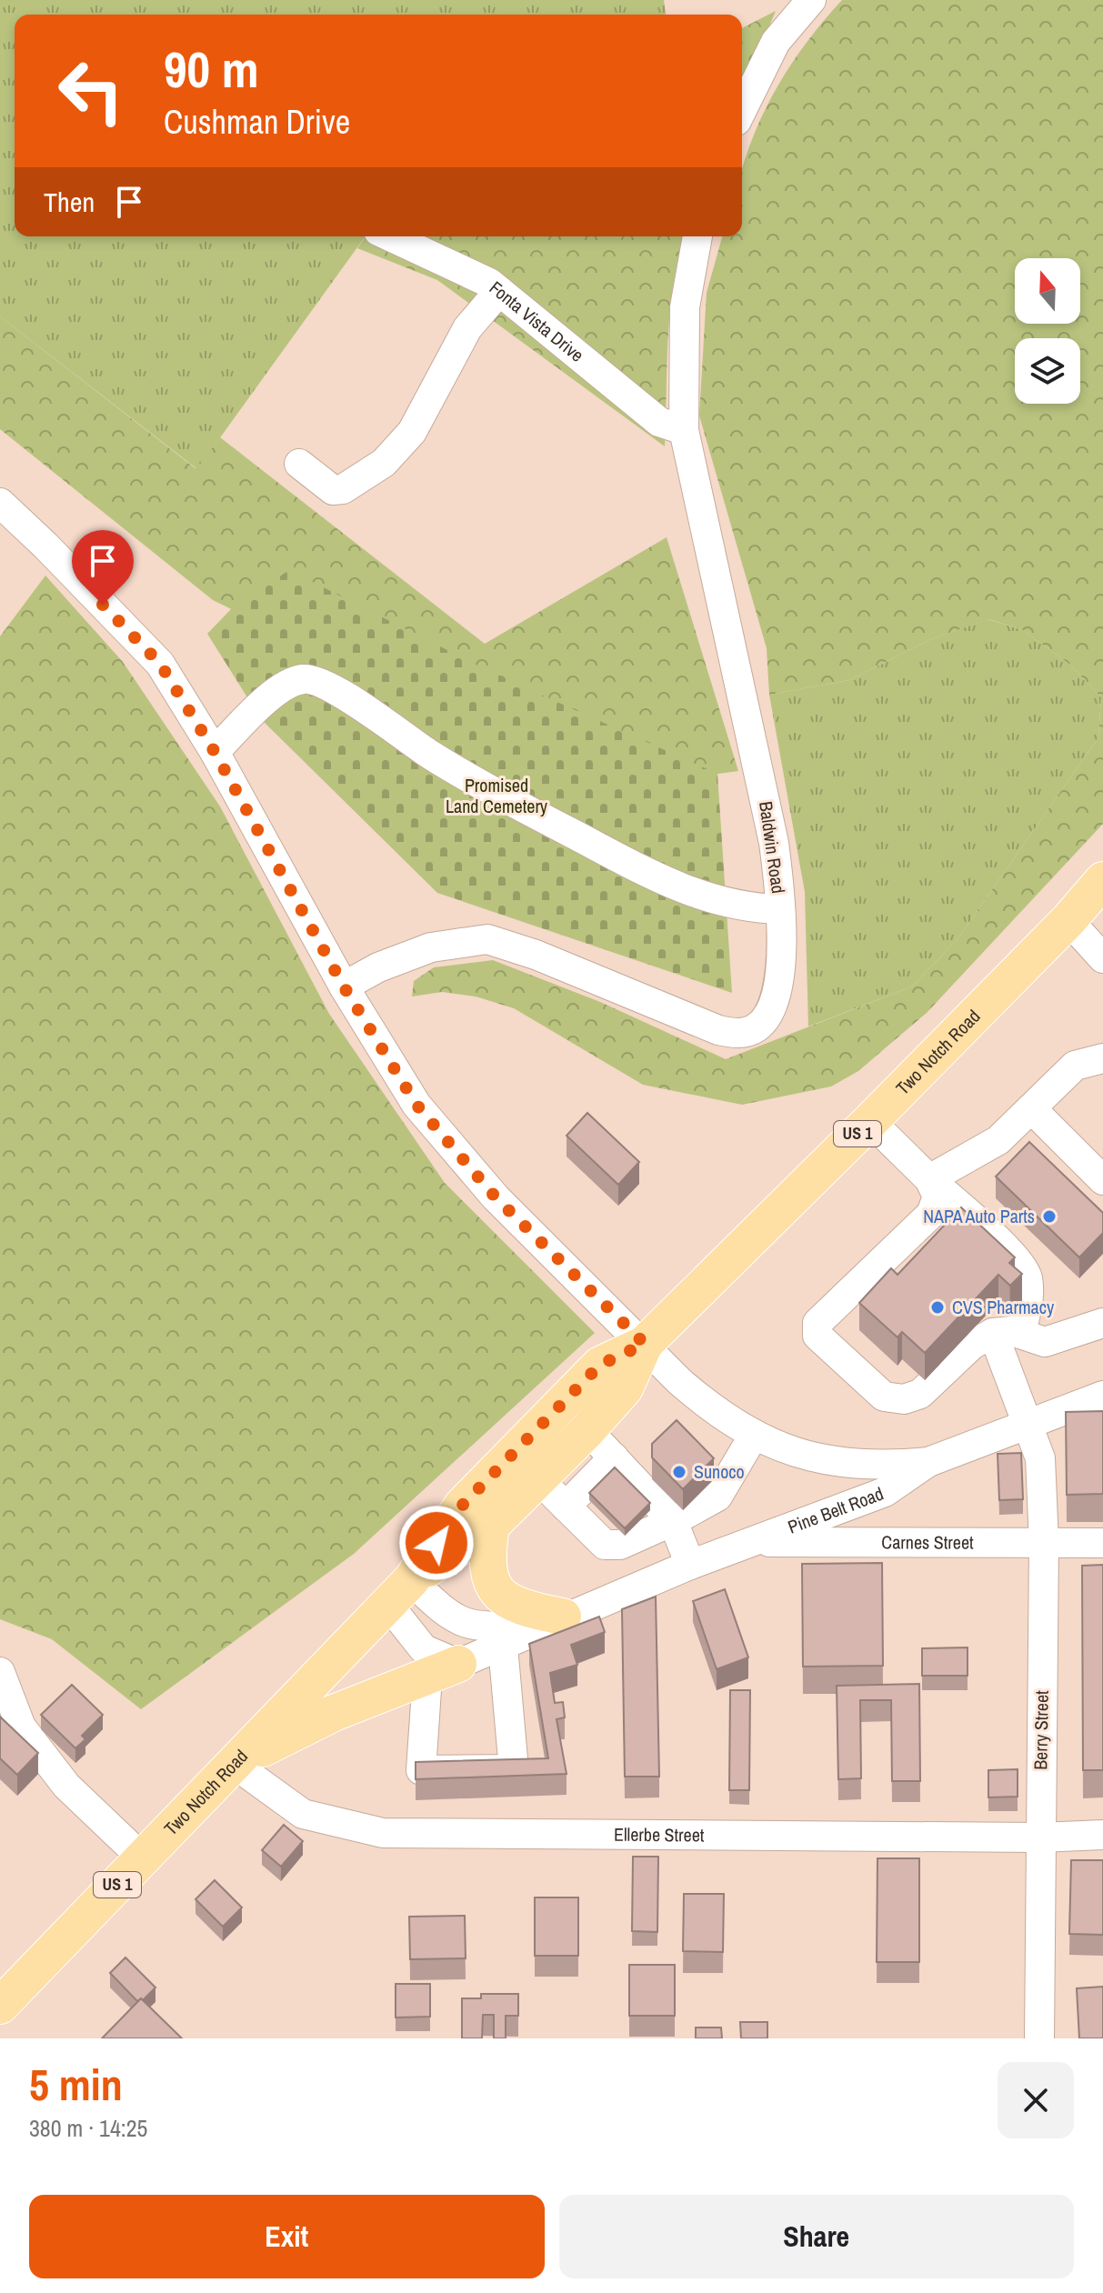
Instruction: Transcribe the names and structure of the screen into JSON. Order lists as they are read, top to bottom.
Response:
{
  "streets": {
    "main road": ["Two Notch Road", "US 1"],
    "street": [
      "Fonta Vista Drive",
      "Baldwin Road",
      "Pine Belt Road",
      "Carnes Street",
      "Berry Street",
      "Ellerbe Street"
    ]
  },
  "crossings": [
    ["Fonta Vista Drive", "Baldwin Road"],
    ["Two Notch Road", "Pine Belt Road"],
    ["Two Notch Road", "Ellerbe Street"],
    ["Pine Belt Road", "Carnes Street"],
    ["Pine Belt Road", "Berry Street"],
    ["Carnes Street", "Berry Street"],
    ["Berry Street", "Ellerbe Street"]
  ],
  "parks": ["Promised Land Cemetery"],
  "places": ["NAPA Auto Parts", "CVS Pharmacy", "Sunoco"],
  "north": "top",
  "page": {
    "turn": ["90 m", "Cushman Drive"],
    "then": "Then",
    "heading": ["5 min", "380 m · 14:25"],
    "buttons": ["Exit", "Share"]
  }
}
